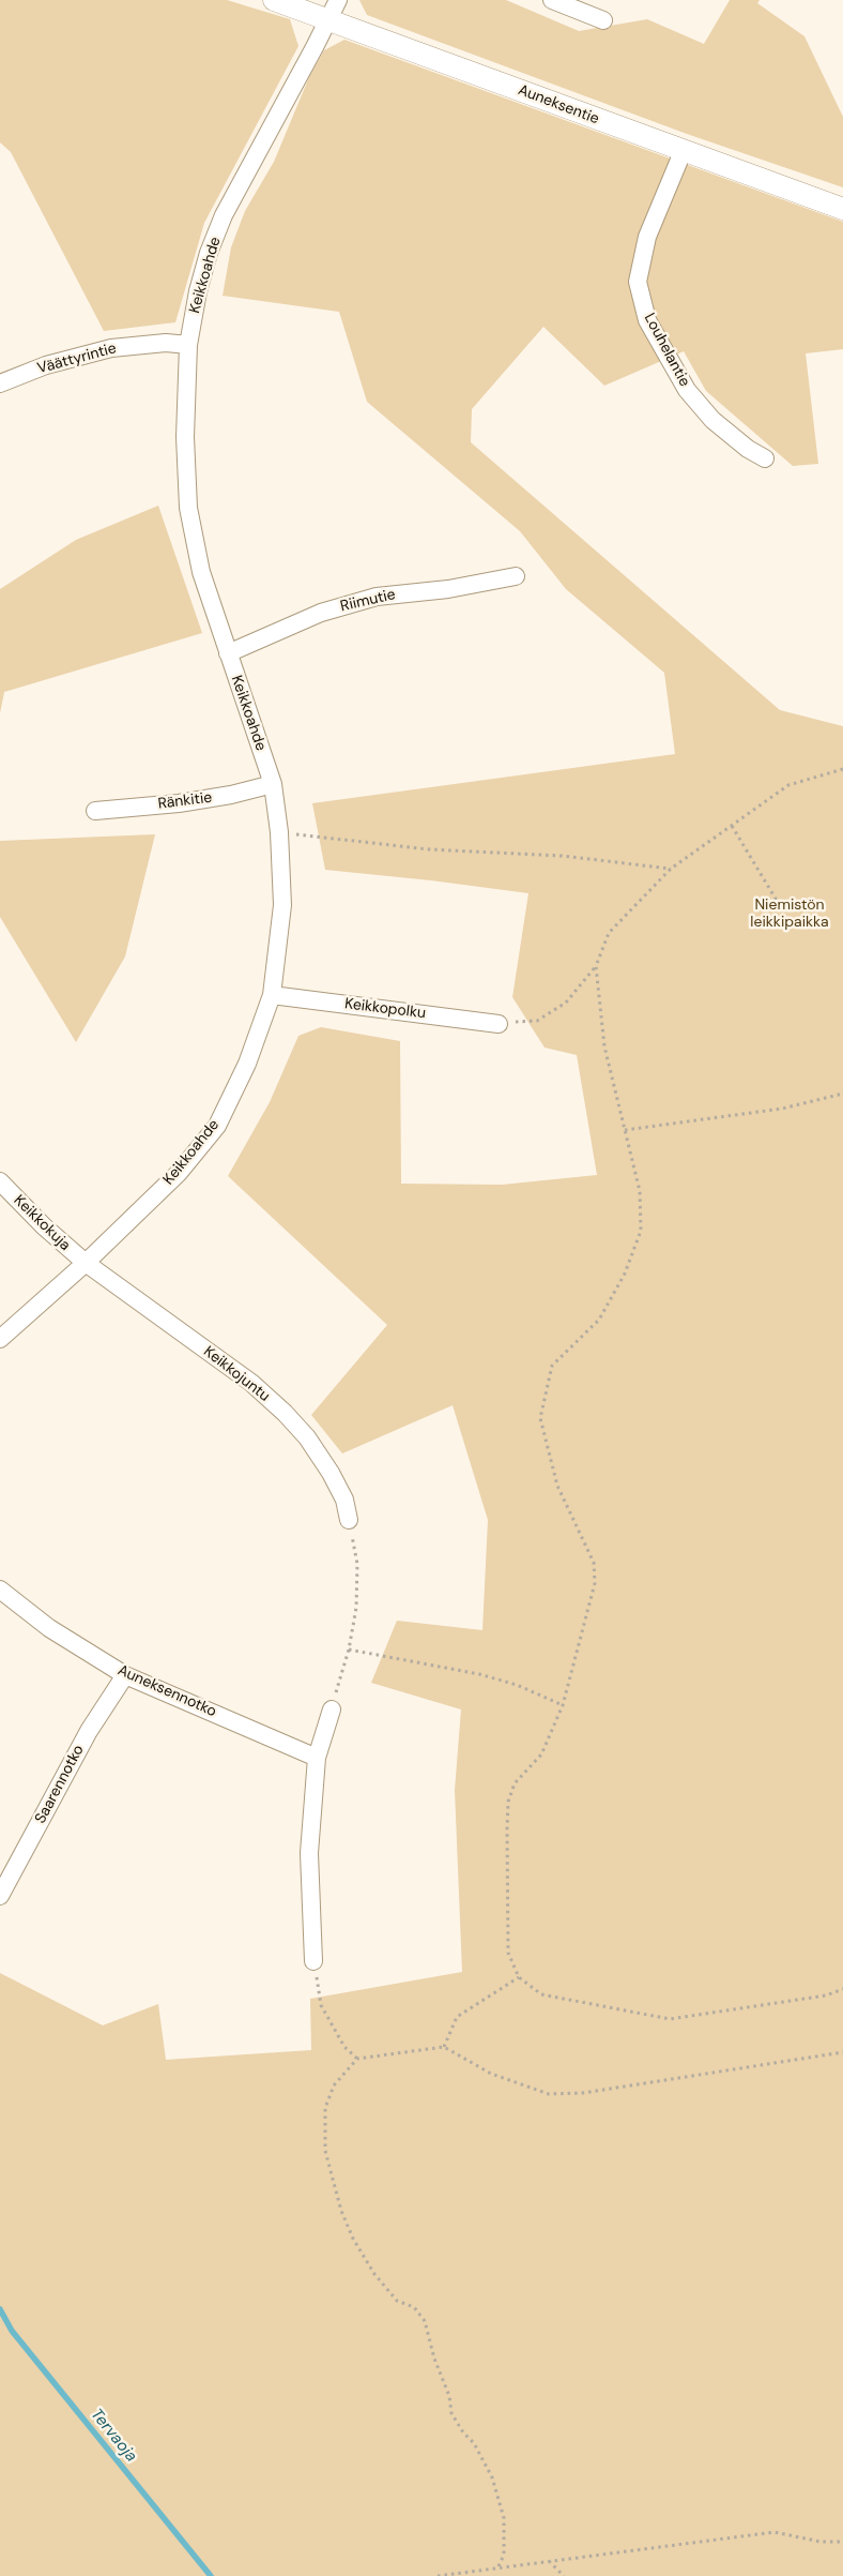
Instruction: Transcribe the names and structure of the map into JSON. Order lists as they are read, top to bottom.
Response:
{
  "streets": {
    "street": [
      "Auneksentie",
      "Keikkoahde",
      "Louhelantie",
      "Väättyrintie",
      "Riimutie",
      "Ränkitie",
      "Keikkopolku",
      "Keikkokuja",
      "Keikkojuntu",
      "Auneksennotko",
      "Saarennotko"
    ]
  },
  "crossings": [
    ["Auneksentie", "Keikkoahde"],
    ["Auneksentie", "Louhelantie"],
    ["Keikkoahde", "Väättyrintie"],
    ["Keikkoahde", "Riimutie"],
    ["Keikkoahde", "Ränkitie"],
    ["Keikkoahde", "Keikkopolku"],
    ["Keikkoahde", "Keikkokuja"],
    ["Keikkoahde", "Keikkojuntu"],
    ["Keikkokuja", "Keikkojuntu"],
    ["Auneksennotko", "Saarennotko"]
  ],
  "water": ["Tervaoja"],
  "parks": ["Niemistön leikkipaikka"]
}
